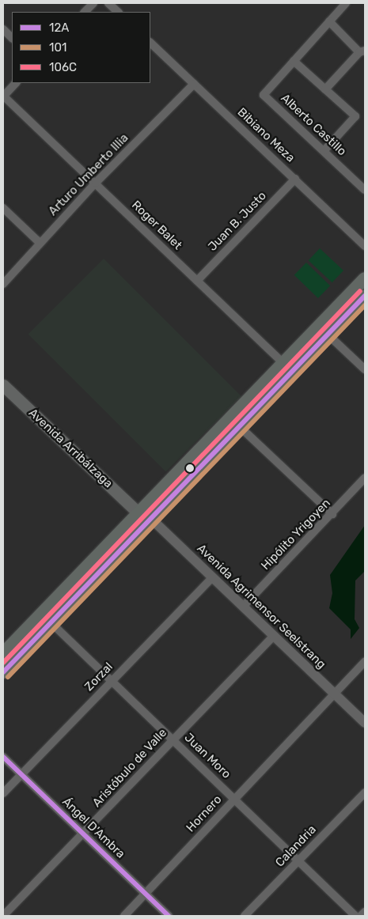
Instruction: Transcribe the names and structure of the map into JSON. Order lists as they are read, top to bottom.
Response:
{
  "streets": {
    "main road": ["Avenida Arribálzaga"],
    "street": [
      "Alberto Castillo",
      "Bibiano Meza",
      "Arturo Umberto Illia",
      "Juan B. Justo",
      "Roger Balet",
      "Hipólito Yrigoyen",
      "Avenida Agrimensor Seelstrang",
      "Zorzal",
      "Juan Moro",
      "Aristóbulo de Valle",
      "Hornero",
      "Ángel D'Ambra",
      "Calandria"
    ]
  },
  "crossings": [
    ["Bibiano Meza", "Arturo Umberto Illia"],
    ["Bibiano Meza", "Juan B. Justo"],
    ["Arturo Umberto Illia", "Roger Balet"],
    ["Juan B. Justo", "Roger Balet"],
    ["Avenida Arribálzaga", "Avenida Agrimensor Seelstrang"],
    ["Hipólito Yrigoyen", "Avenida Agrimensor Seelstrang"],
    ["Avenida Agrimensor Seelstrang", "Zorzal"],
    ["Avenida Agrimensor Seelstrang", "Aristóbulo de Valle"],
    ["Avenida Agrimensor Seelstrang", "Hornero"],
    ["Zorzal", "Juan Moro"],
    ["Zorzal", "Ángel D'Ambra"],
    ["Juan Moro", "Aristóbulo de Valle"],
    ["Juan Moro", "Hornero"],
    ["Juan Moro", "Calandria"],
    ["Aristóbulo de Valle", "Ángel D'Ambra"],
    ["Hornero", "Ángel D'Ambra"]
  ],
  "lines": ["transit line 106C", "transit line 12A", "transit line 101"],
  "legend": ["12A", "101", "106C"]
}
